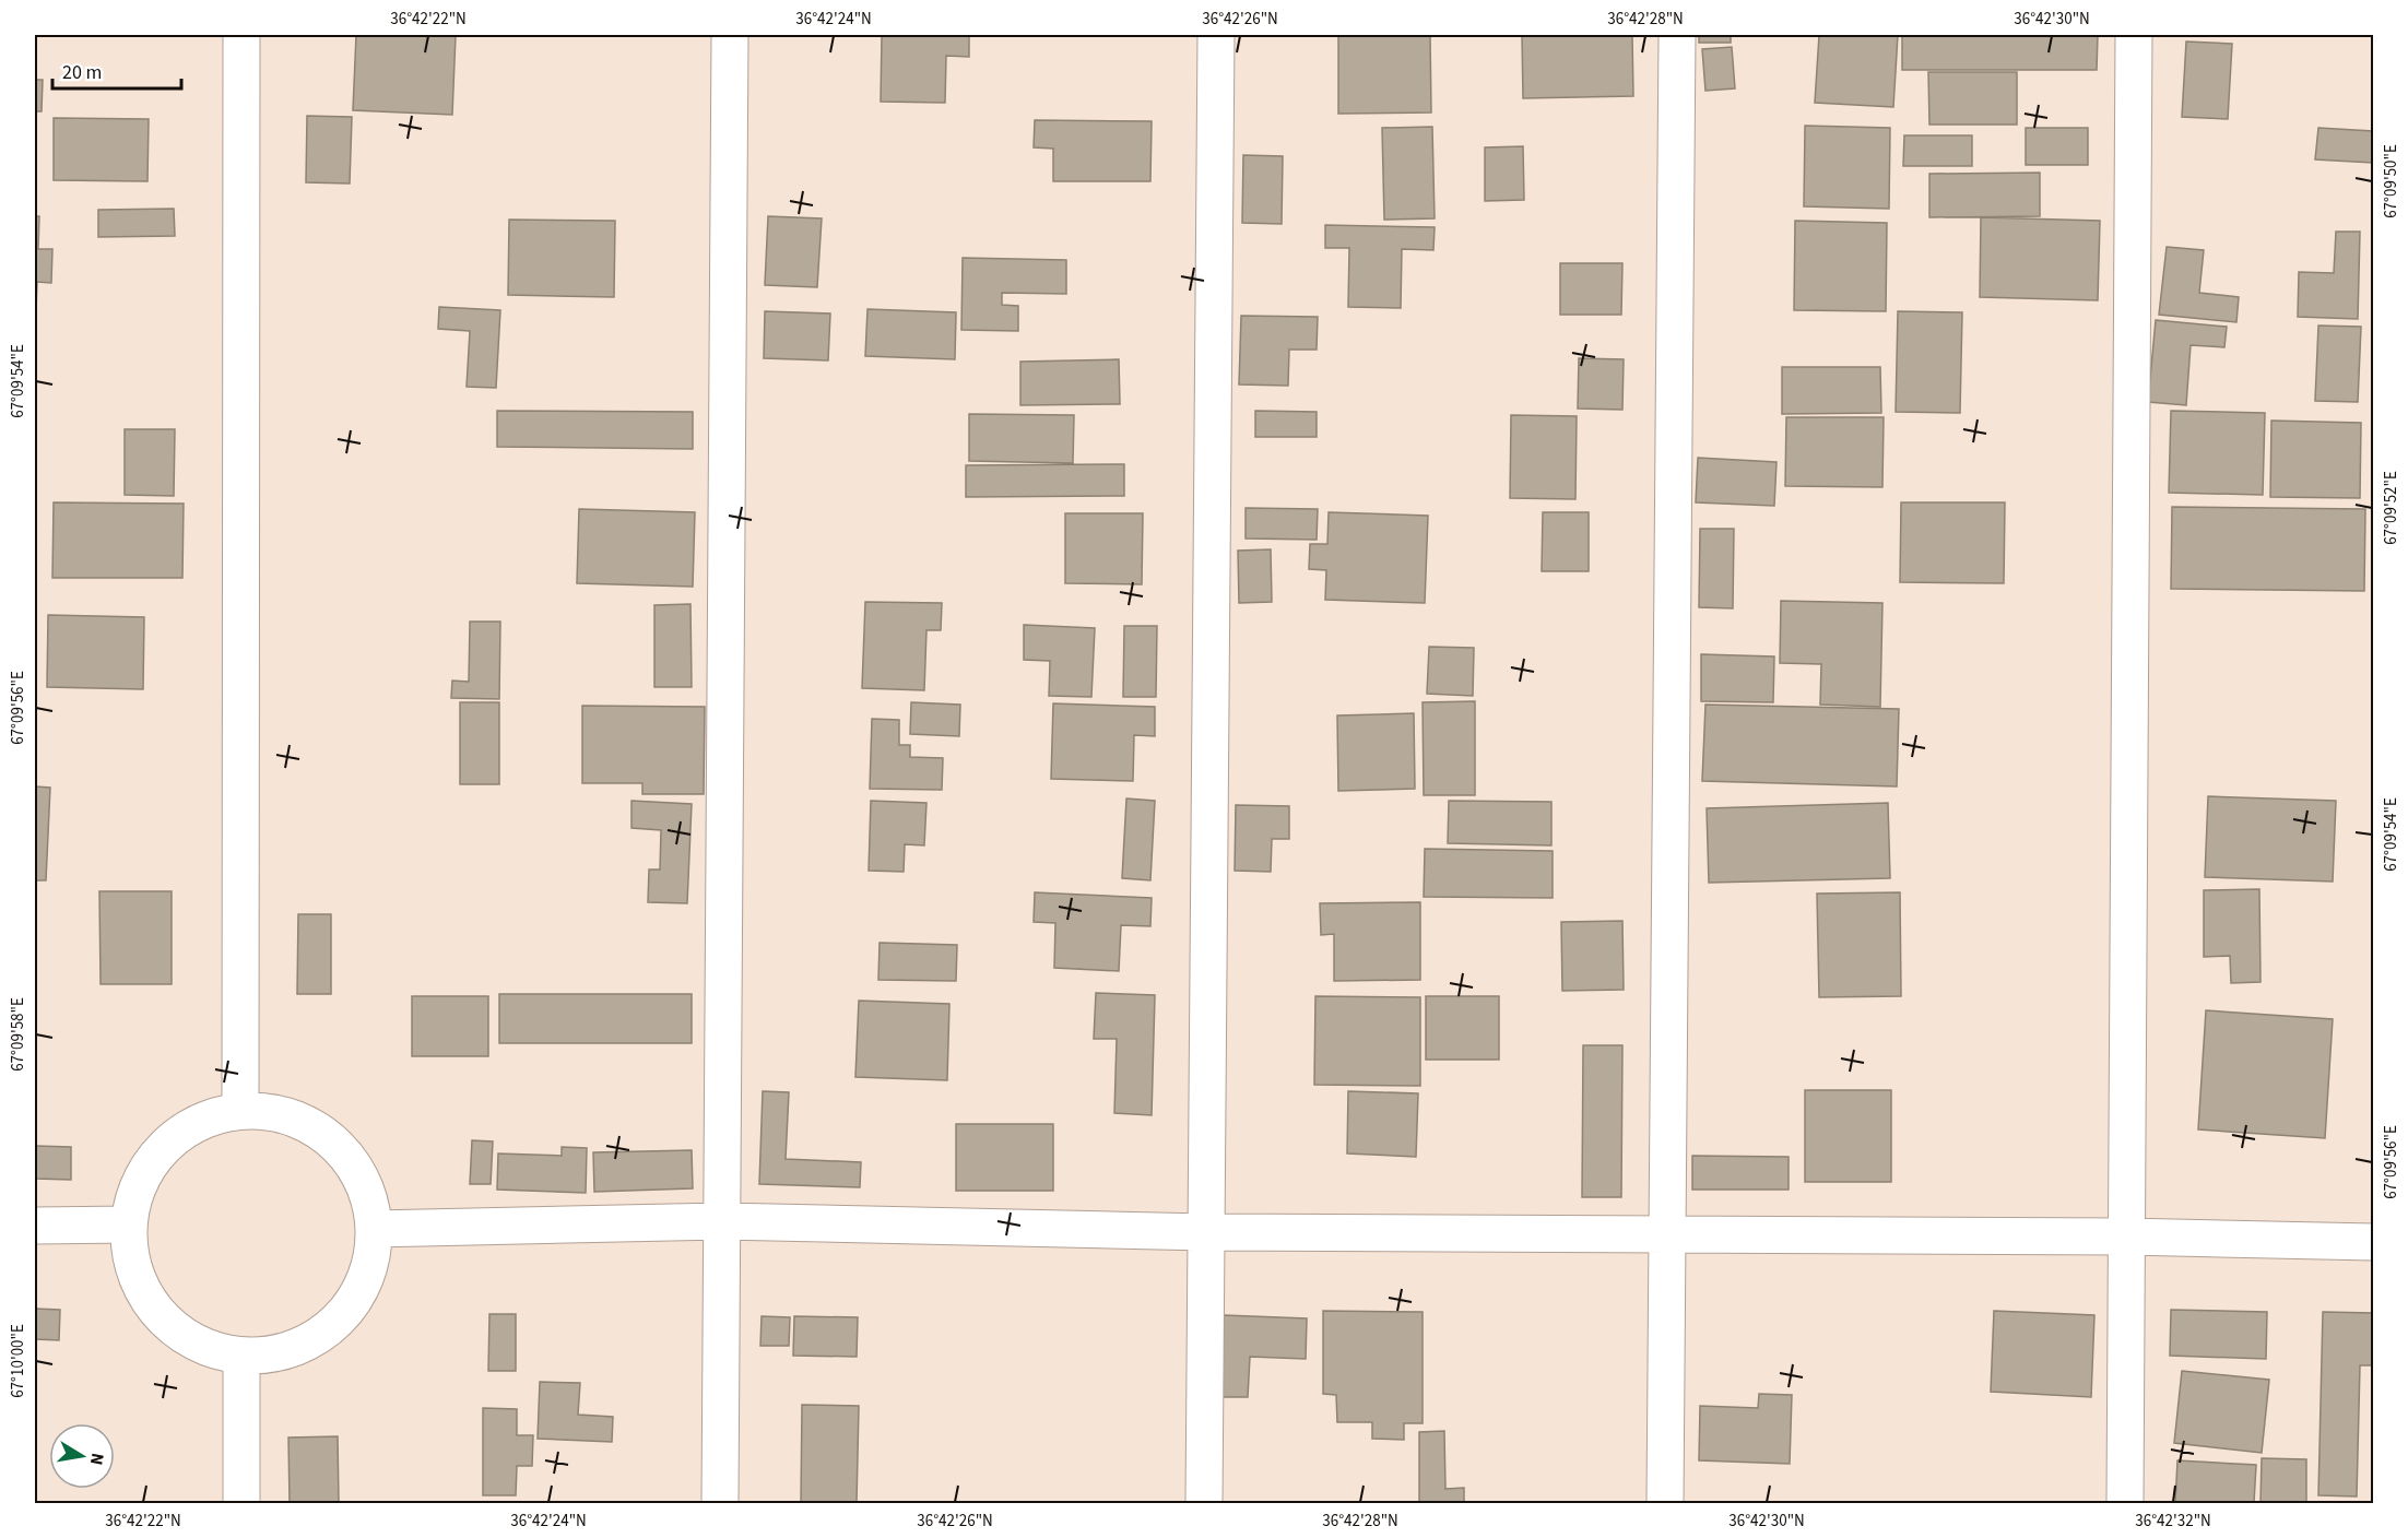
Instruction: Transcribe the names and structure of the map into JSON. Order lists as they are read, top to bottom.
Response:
{
  "scale_bar": "20 m",
  "north": "right",
  "coordinates": [
    "36°42'22\"N",
    "36°42'24\"N",
    "36°42'26\"N",
    "36°42'28\"N",
    "36°42'30\"N",
    "67°09'50\"E",
    "67°09'54\"E",
    "67°09'52\"E",
    "67°09'56\"E",
    "67°09'58\"E",
    "67°10'00\"E",
    "36°42'32\"N"
  ]
}
